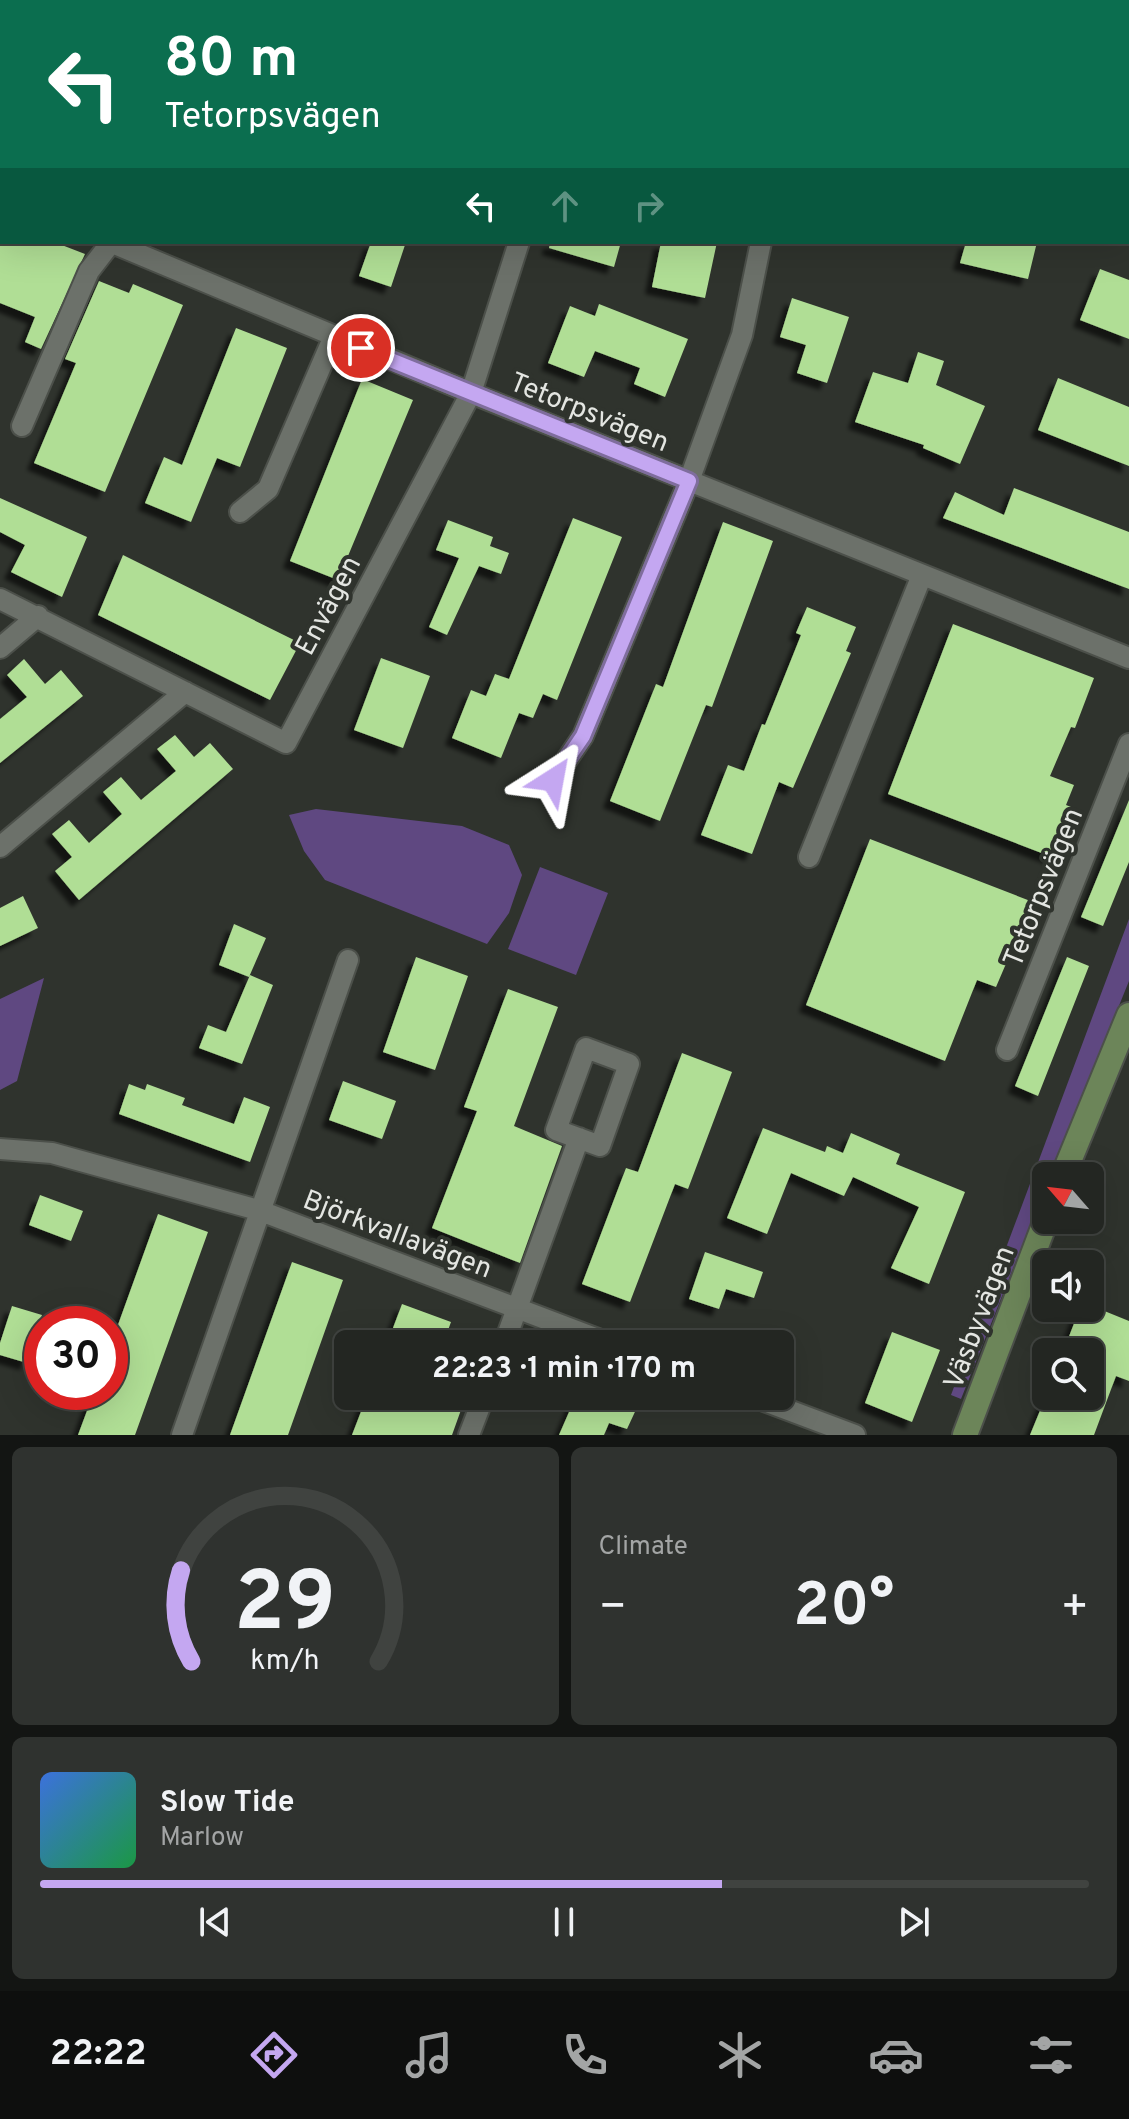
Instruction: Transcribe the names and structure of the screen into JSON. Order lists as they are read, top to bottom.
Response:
{
  "streets": {
    "street": [
      "Tetorpsvägen",
      "Envägen",
      "Björkvallavägen",
      "Väsbyvägen"
    ]
  },
  "crossings": [
    ["Tetorpsvägen", "Envägen"]
  ],
  "north": "top left",
  "page": {
    "turn": ["80 m", "Tetorpsvägen"],
    "limit": "30",
    "trip": "22:23 · 1 min · 170 m",
    "tile": "Climate",
    "heat": ["−", "20°", "+"],
    "song": ["Slow Tide", "Marlow"],
    "tabs": "22:22",
    "gauge": ["29", "km/h"]
  }
}
